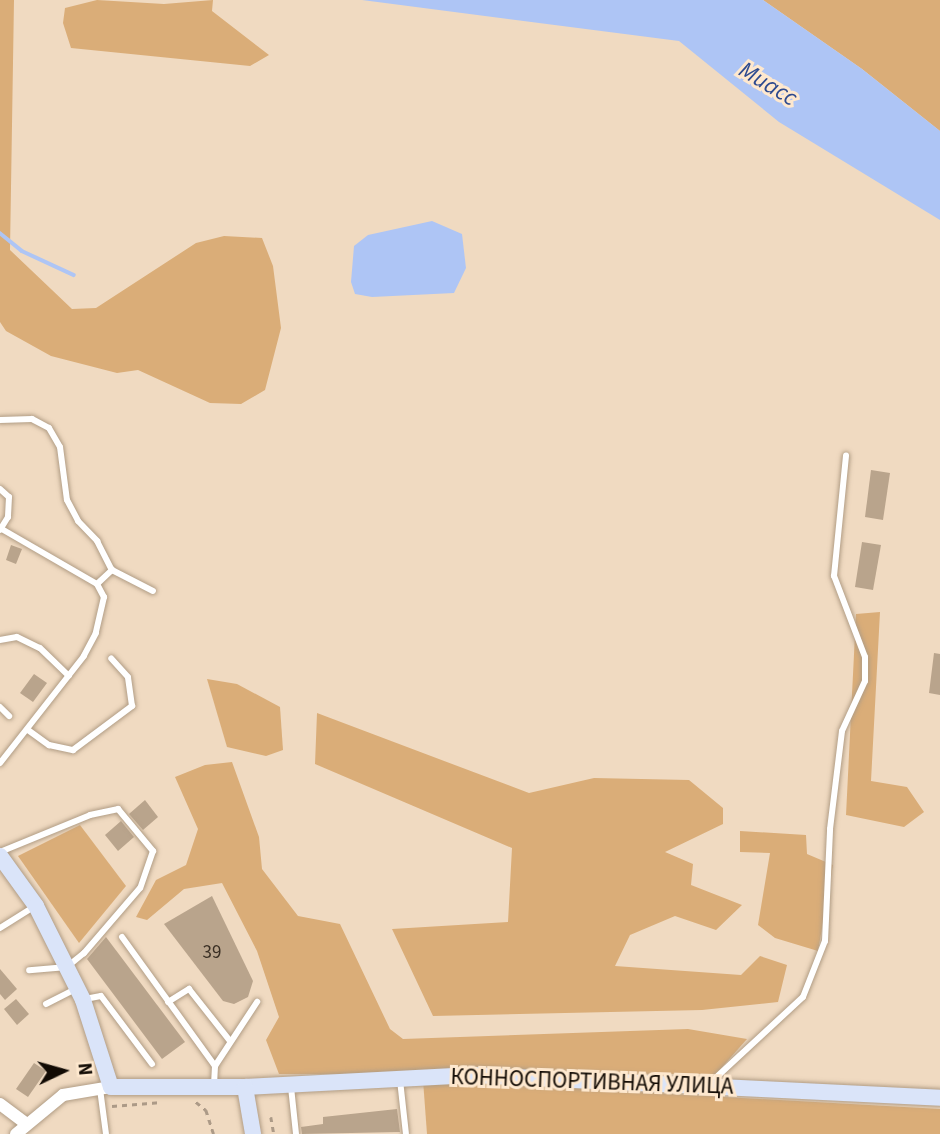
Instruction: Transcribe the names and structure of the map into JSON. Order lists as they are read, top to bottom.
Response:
{
  "streets": {
    "main road": ["КОННОСПОРТИВНАЯ УЛИЦА"]
  },
  "water": ["Миасс"],
  "house_numbers": ["39"],
  "north": "right"
}
